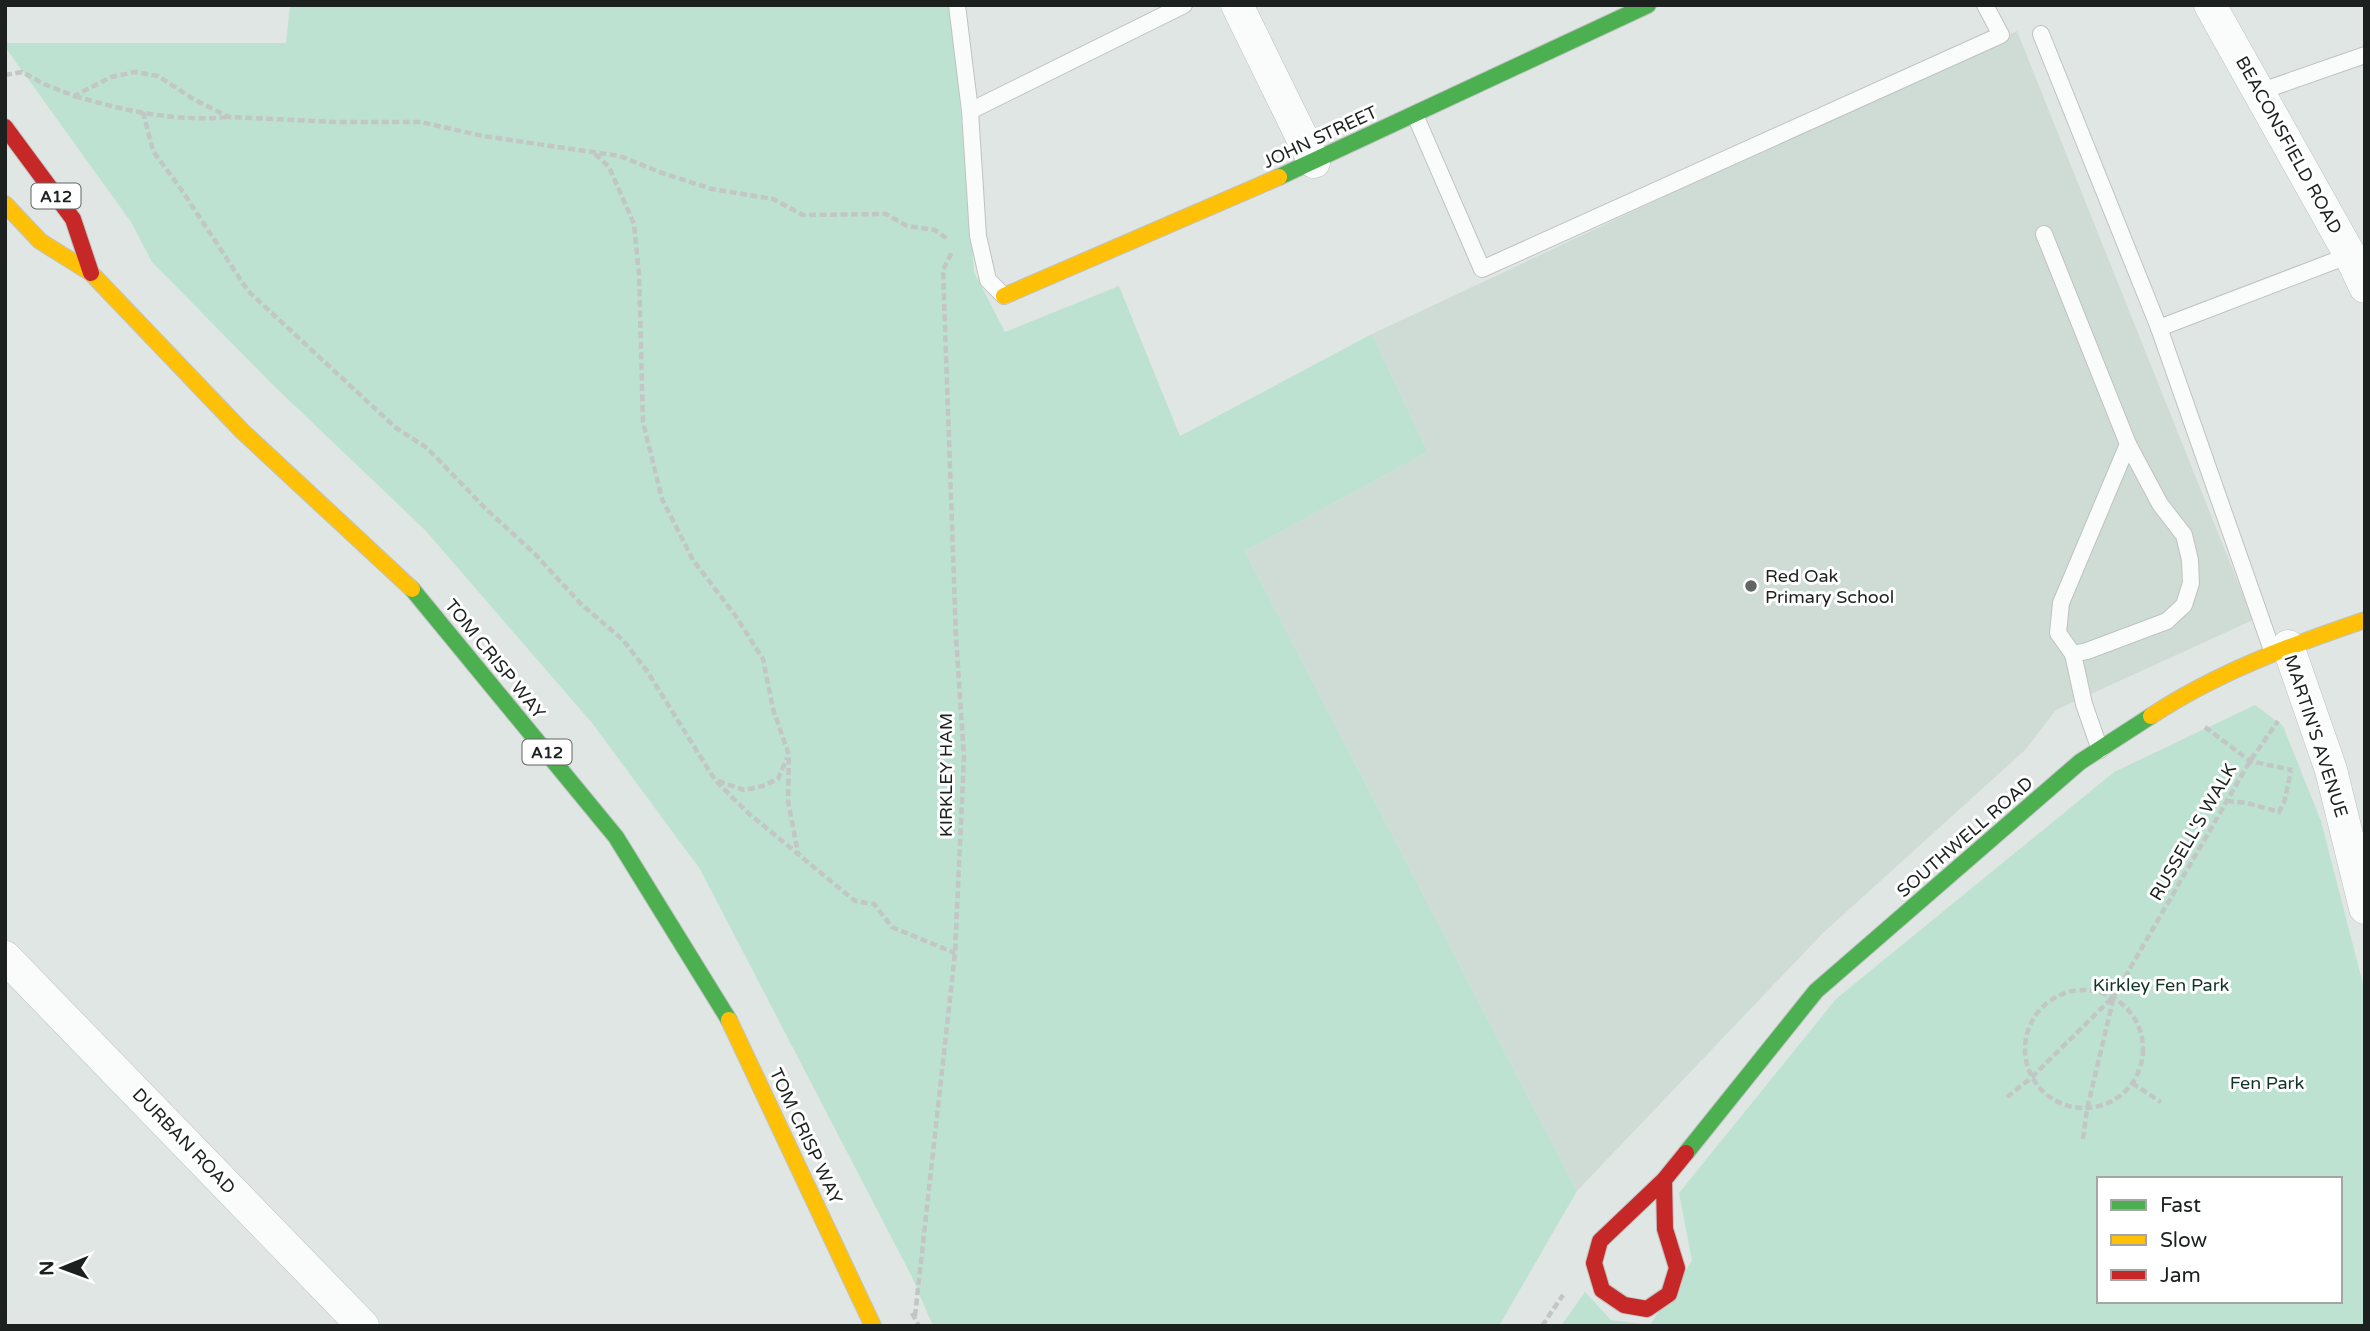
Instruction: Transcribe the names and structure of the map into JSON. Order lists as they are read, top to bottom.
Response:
{
  "streets": {
    "main road": [
      "JOHN STREET",
      "A12",
      "TOM CRISP WAY",
      "SOUTHWELL ROAD"
    ],
    "street": ["BEACONSFIELD ROAD", "MARTIN'S AVENUE", "DURBAN ROAD"],
    "path": ["KIRKLEY HAM", "RUSSELL'S WALK"]
  },
  "crossings": [
    ["MARTIN'S AVENUE", "RUSSELL'S WALK"],
    ["MARTIN'S AVENUE", "SOUTHWELL ROAD"]
  ],
  "parks": ["Kirkley Fen Park", "Fen Park"],
  "places": ["Red Oak Primary School"],
  "legend": ["Fast", "Slow", "Jam"],
  "north": "left"
}
